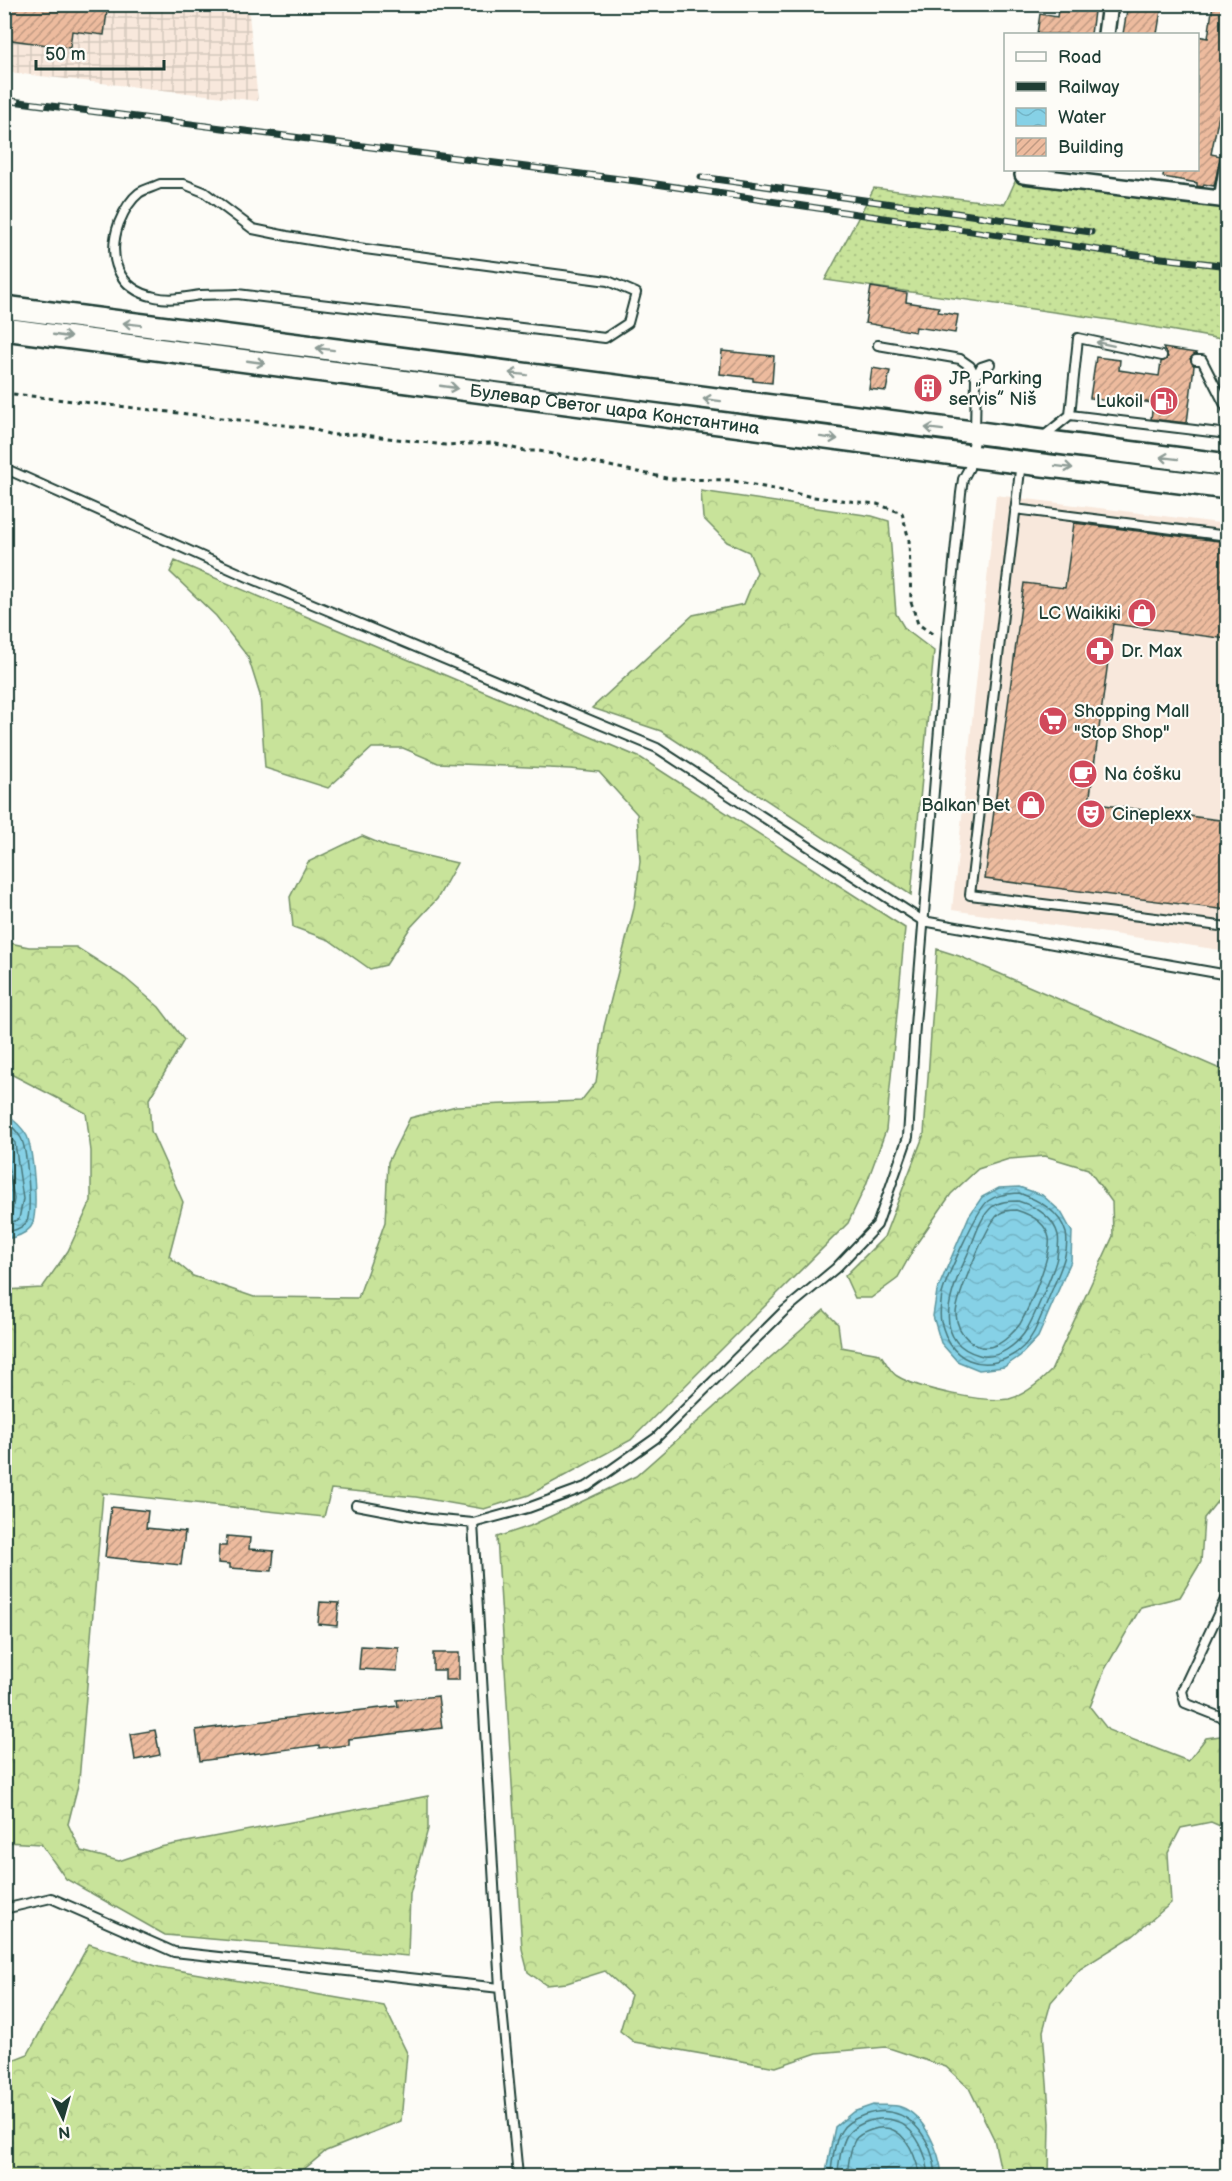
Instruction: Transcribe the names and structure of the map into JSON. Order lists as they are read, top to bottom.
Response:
{
  "streets": {
    "main road": ["Булевар Светог цара Константина"]
  },
  "places": {
    "building": ["JP „Parking servis” Niš"],
    "fuel station": ["Lukoil"],
    "shop": ["LC Waikiki", "Balkan Bet"],
    "pharmacy": ["Dr. Max"],
    "supermarket": ["Shopping Mall \"Stop Shop\""],
    "cafe": ["Na ćošku"],
    "theatre": ["Cineplexx"]
  },
  "legend": [
    "Road",
    "Railway",
    "Water",
    "Building"
  ],
  "scale_bar": "50 m",
  "north": "bottom"
}
